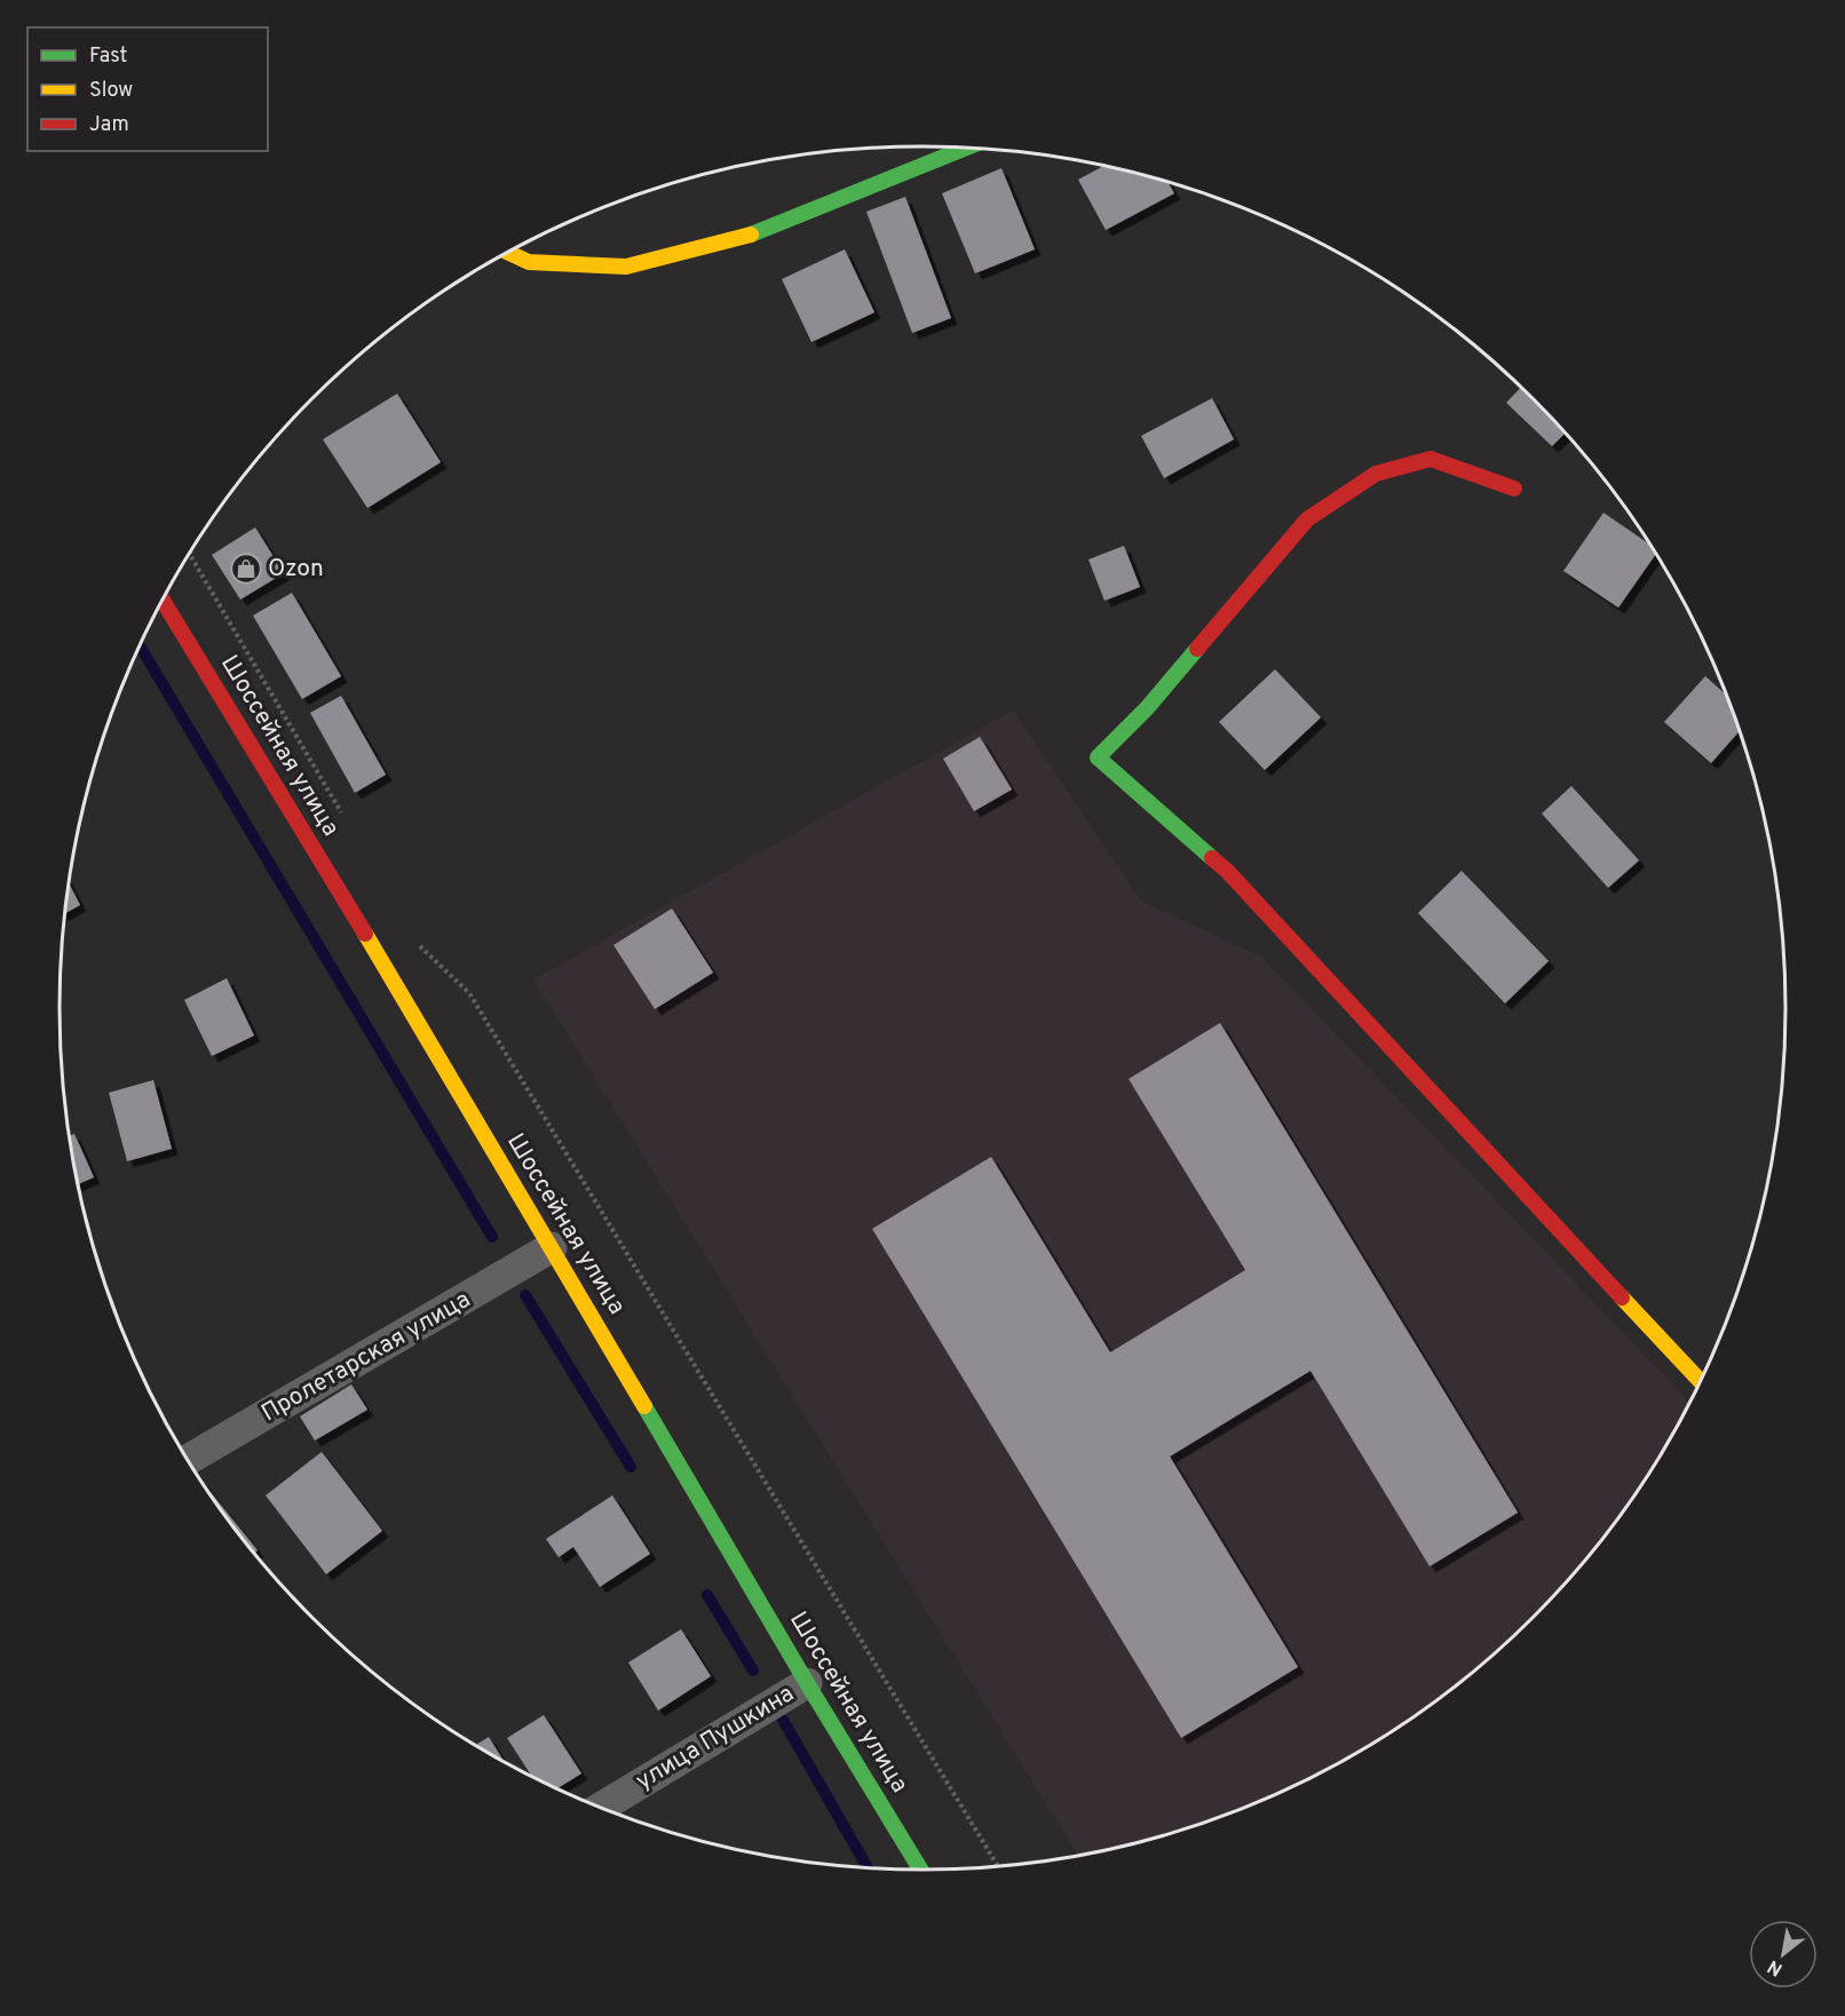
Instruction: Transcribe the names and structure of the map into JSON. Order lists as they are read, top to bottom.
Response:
{
  "streets": {
    "street": ["Шоссейная улица", "Пролетарская улица", "улица Пушкина"]
  },
  "crossings": [
    ["Шоссейная улица", "Пролетарская улица"],
    ["Шоссейная улица", "улица Пушкина"]
  ],
  "places": {
    "shop": ["Ozon"]
  },
  "legend": ["Fast", "Slow", "Jam"],
  "north": "bottom left"
}
